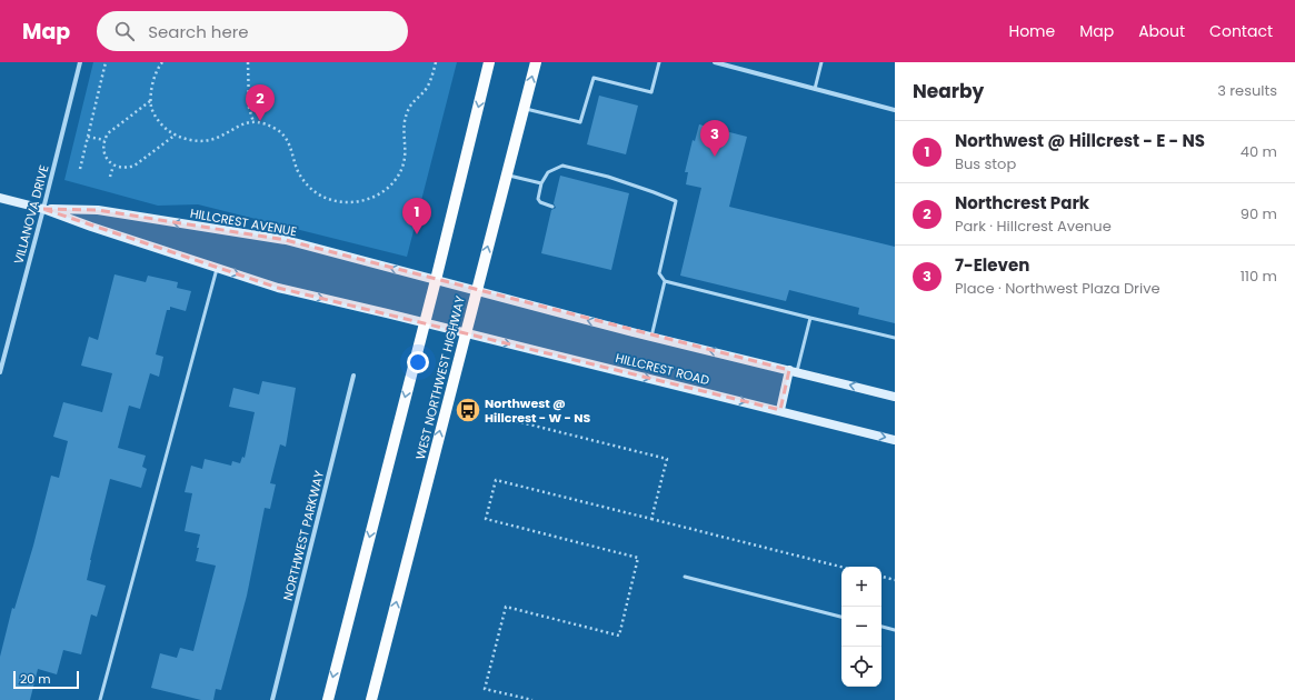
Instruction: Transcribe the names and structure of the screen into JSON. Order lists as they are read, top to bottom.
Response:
{
  "streets": {
    "main road": ["HILLCREST AVENUE", "HILLCREST ROAD", "WEST NORTHWEST HIGHWAY"],
    "street": ["VILLANOVA DRIVE", "NORTHWEST PARKWAY"]
  },
  "crossings": [
    ["VILLANOVA DRIVE", "HILLCREST AVENUE"],
    ["HILLCREST AVENUE", "HILLCREST ROAD"],
    ["HILLCREST ROAD", "WEST NORTHWEST HIGHWAY"]
  ],
  "places": {
    "bus stop": ["Northwest @ Hillcrest - W - NS"]
  },
  "scale_bar": "20 m",
  "page": {
    "header": "Map",
    "search": "Search here",
    "nav": [
      "Home",
      "Map",
      "About",
      "Contact"
    ],
    "heading": ["Nearby", "3 results"],
    "pins": ["2", "3", "1"],
    "list": [
      {
        "mark": "1",
        "name": "Northwest @ Hillcrest - E - NS",
        "note": "Bus stop",
        "value": "40 m"
      },
      {
        "mark": "2",
        "name": "Northcrest Park",
        "note": "Park · Hillcrest Avenue",
        "value": "90 m"
      },
      {
        "mark": "3",
        "name": "7-Eleven",
        "note": "Place · Northwest Plaza Drive",
        "value": "110 m"
      }
    ],
    "map_buttons": ["+", "−"],
    "scale": "20 m"
  }
}
